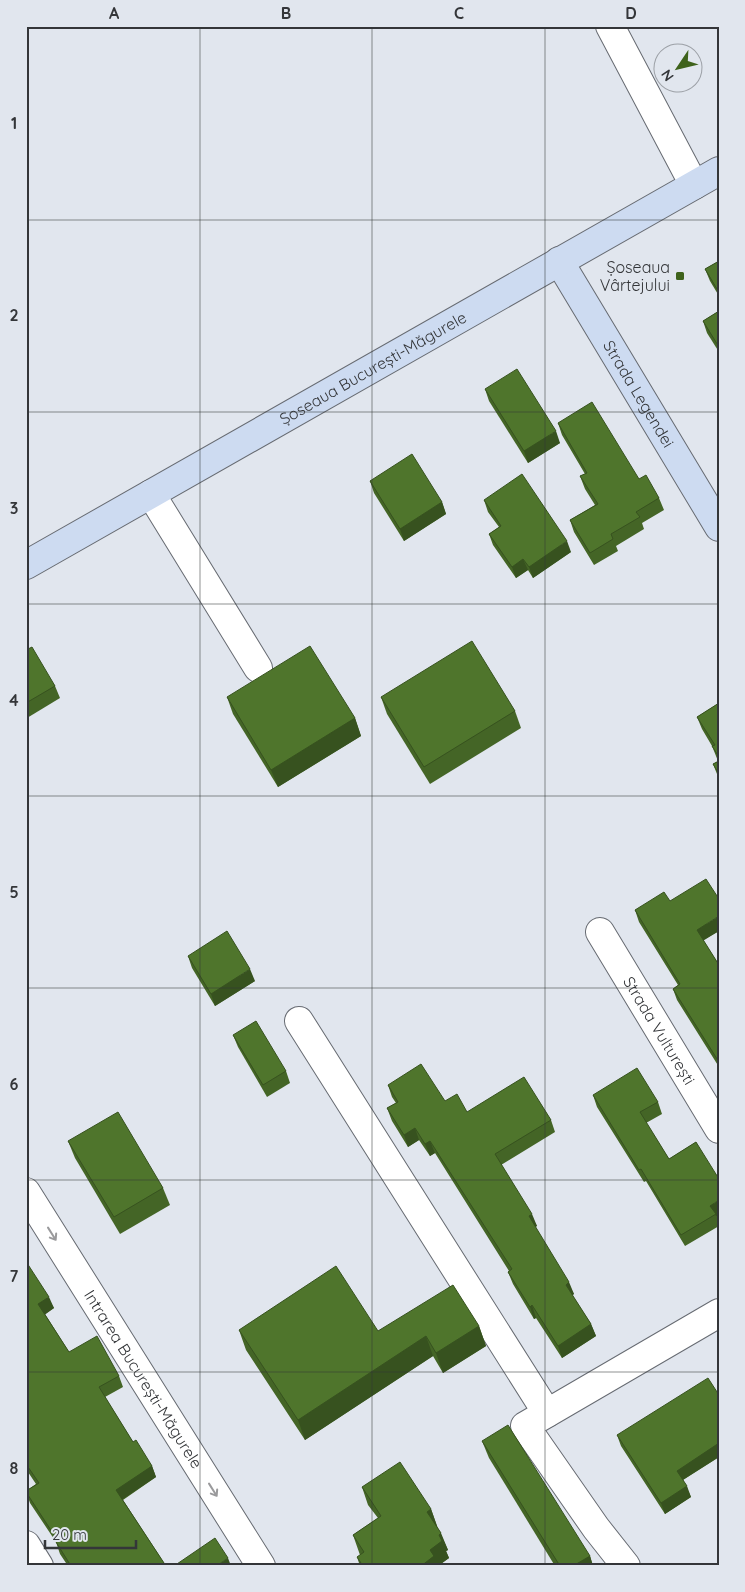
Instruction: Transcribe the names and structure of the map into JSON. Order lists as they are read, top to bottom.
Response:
{
  "streets": {
    "main road": ["Șoseaua București-Măgurele", "Strada Legendei"],
    "street": ["Strada Vulturești", "Intrarea București-Măgurele"]
  },
  "crossings": [
    ["Șoseaua București-Măgurele", "Strada Legendei"]
  ],
  "one_way": ["Intrarea București-Măgurele"],
  "places": {
    "transit": ["Șoseaua Vârtejului"]
  },
  "scale_bar": "20 m",
  "north": "bottom left",
  "grid": {
    "columns": [
      "A",
      "B",
      "C",
      "D"
    ],
    "rows": [
      "1",
      "2",
      "3",
      "4",
      "5",
      "6",
      "7",
      "8"
    ]
  }
}
